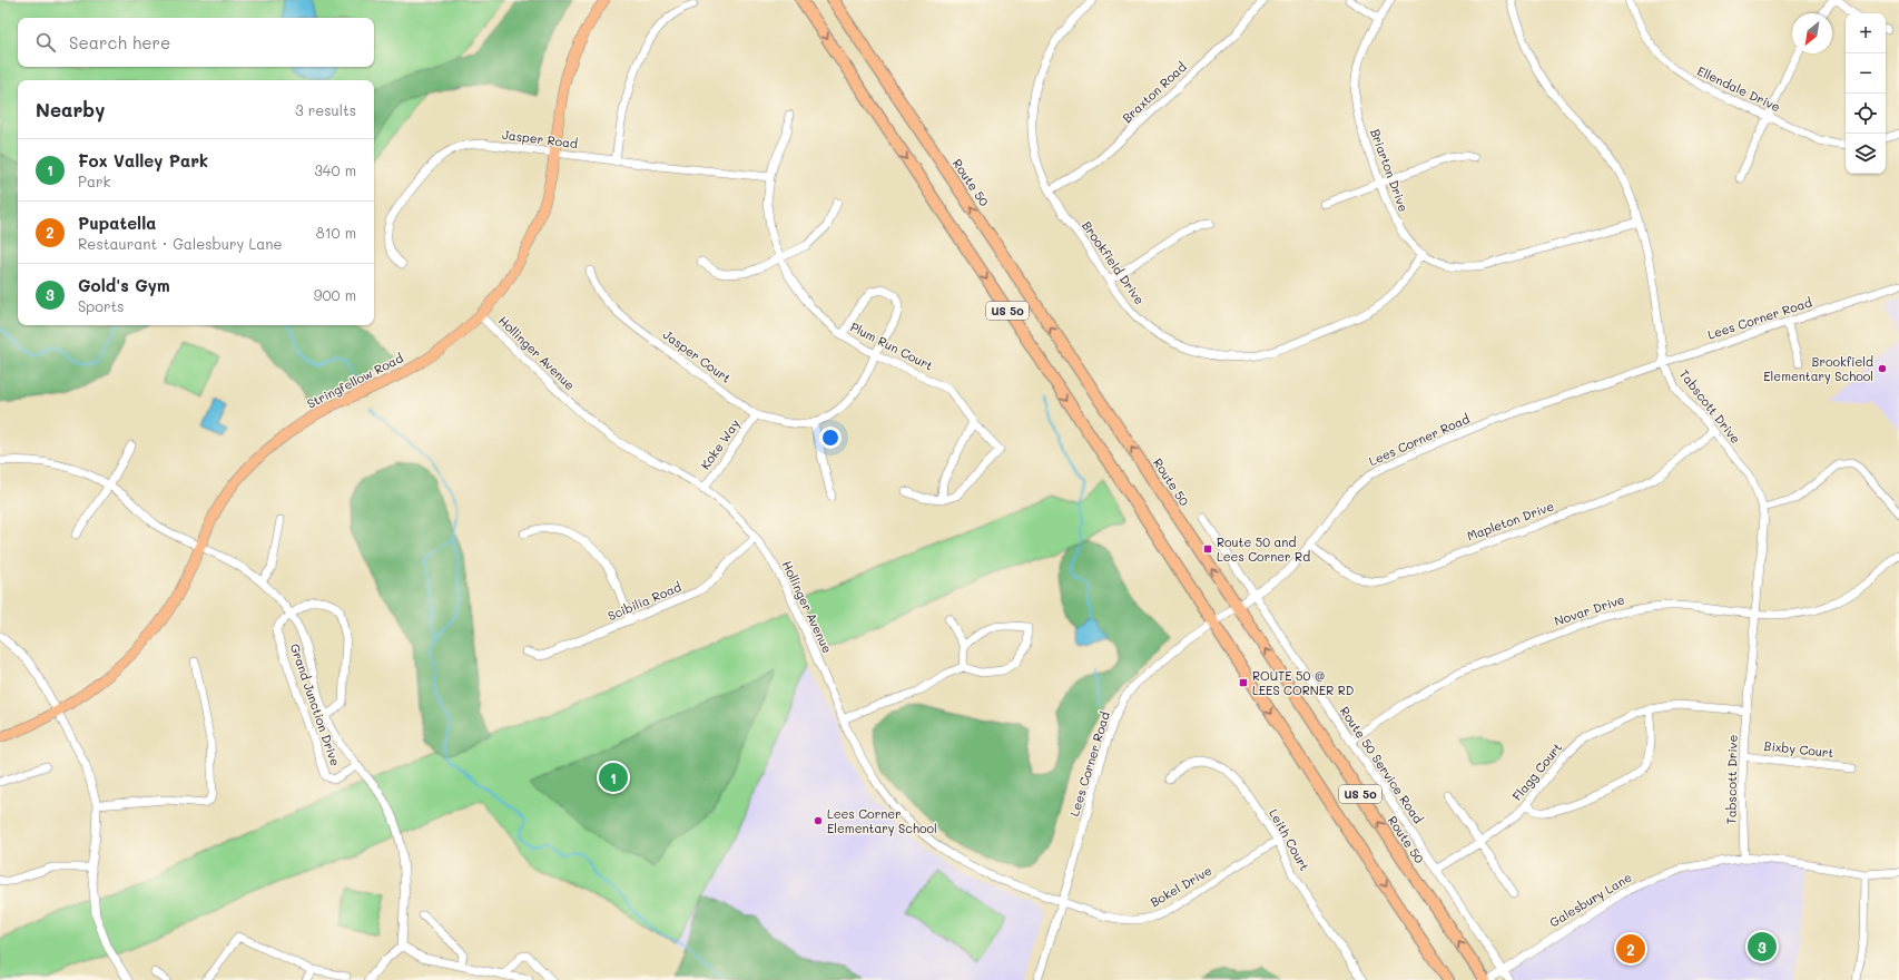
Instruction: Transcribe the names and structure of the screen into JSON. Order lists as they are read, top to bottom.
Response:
{
  "streets": {
    "highway": ["Route 50", "US 50"],
    "main road": ["Stringfellow Road"],
    "street": [
      "Ellendale Drive",
      "Braxton Road",
      "Jasper Road",
      "Briarton Drive",
      "Brookfield Drive",
      "Lees Corner Road",
      "Plum Run Court",
      "Hollinger Avenue",
      "Jasper Court",
      "Tabscott Drive",
      "Koke Way",
      "Mapleton Drive",
      "Scibilia Road",
      "Novar Drive",
      "Grand Junction Drive",
      "Bixby Court",
      "Route 50 Service Road",
      "Flagg Court",
      "Leith Court",
      "Bokel Drive",
      "Galesbury Lane"
    ]
  },
  "crossings": [
    ["Braxton Road", "Brookfield Drive"],
    ["Jasper Road", "Plum Run Court"],
    ["Jasper Road", "Stringfellow Road"],
    ["Briarton Drive", "Brookfield Drive"],
    ["Briarton Drive", "Tabscott Drive"],
    ["Route 50", "Lees Corner Road"],
    ["US 50", "Lees Corner Road"],
    ["Lees Corner Road", "Hollinger Avenue"],
    ["Lees Corner Road", "Tabscott Drive"],
    ["Lees Corner Road", "Mapleton Drive"],
    ["Lees Corner Road", "Route 50 Service Road"],
    ["Lees Corner Road", "Bokel Drive"],
    ["Plum Run Court", "Jasper Court"],
    ["Hollinger Avenue", "Stringfellow Road"],
    ["Hollinger Avenue", "Koke Way"],
    ["Hollinger Avenue", "Scibilia Road"],
    ["Hollinger Avenue", "Bokel Drive"],
    ["Jasper Court", "Koke Way"],
    ["Tabscott Drive", "Mapleton Drive"],
    ["Tabscott Drive", "Novar Drive"],
    ["Tabscott Drive", "Bixby Court"],
    ["Tabscott Drive", "Flagg Court"],
    ["Tabscott Drive", "Galesbury Lane"],
    ["Novar Drive", "Route 50 Service Road"],
    ["Route 50 Service Road", "Flagg Court"],
    ["Route 50 Service Road", "Galesbury Lane"],
    ["Leith Court", "Bokel Drive"]
  ],
  "places": {
    "other": ["Brookfield Elementary School", "Lees Corner Elementary School"],
    "transit": ["Route 50 and Lees Corner Rd", "ROUTE 50 @ LEES CORNER RD"]
  },
  "north": "bottom left",
  "page": {
    "map_buttons": ["+", "−"],
    "search": "Search here",
    "heading": ["Nearby", "3 results"],
    "list": [
      {
        "mark": "1",
        "name": "Fox Valley Park",
        "note": "Park",
        "value": "340 m"
      },
      {
        "mark": "2",
        "name": "Pupatella",
        "note": "Restaurant · Galesbury Lane",
        "value": "810 m"
      },
      {
        "mark": "3",
        "name": "Gold's Gym",
        "note": "Sports",
        "value": "900 m"
      }
    ],
    "pins": ["1", "3", "2"]
  }
}
